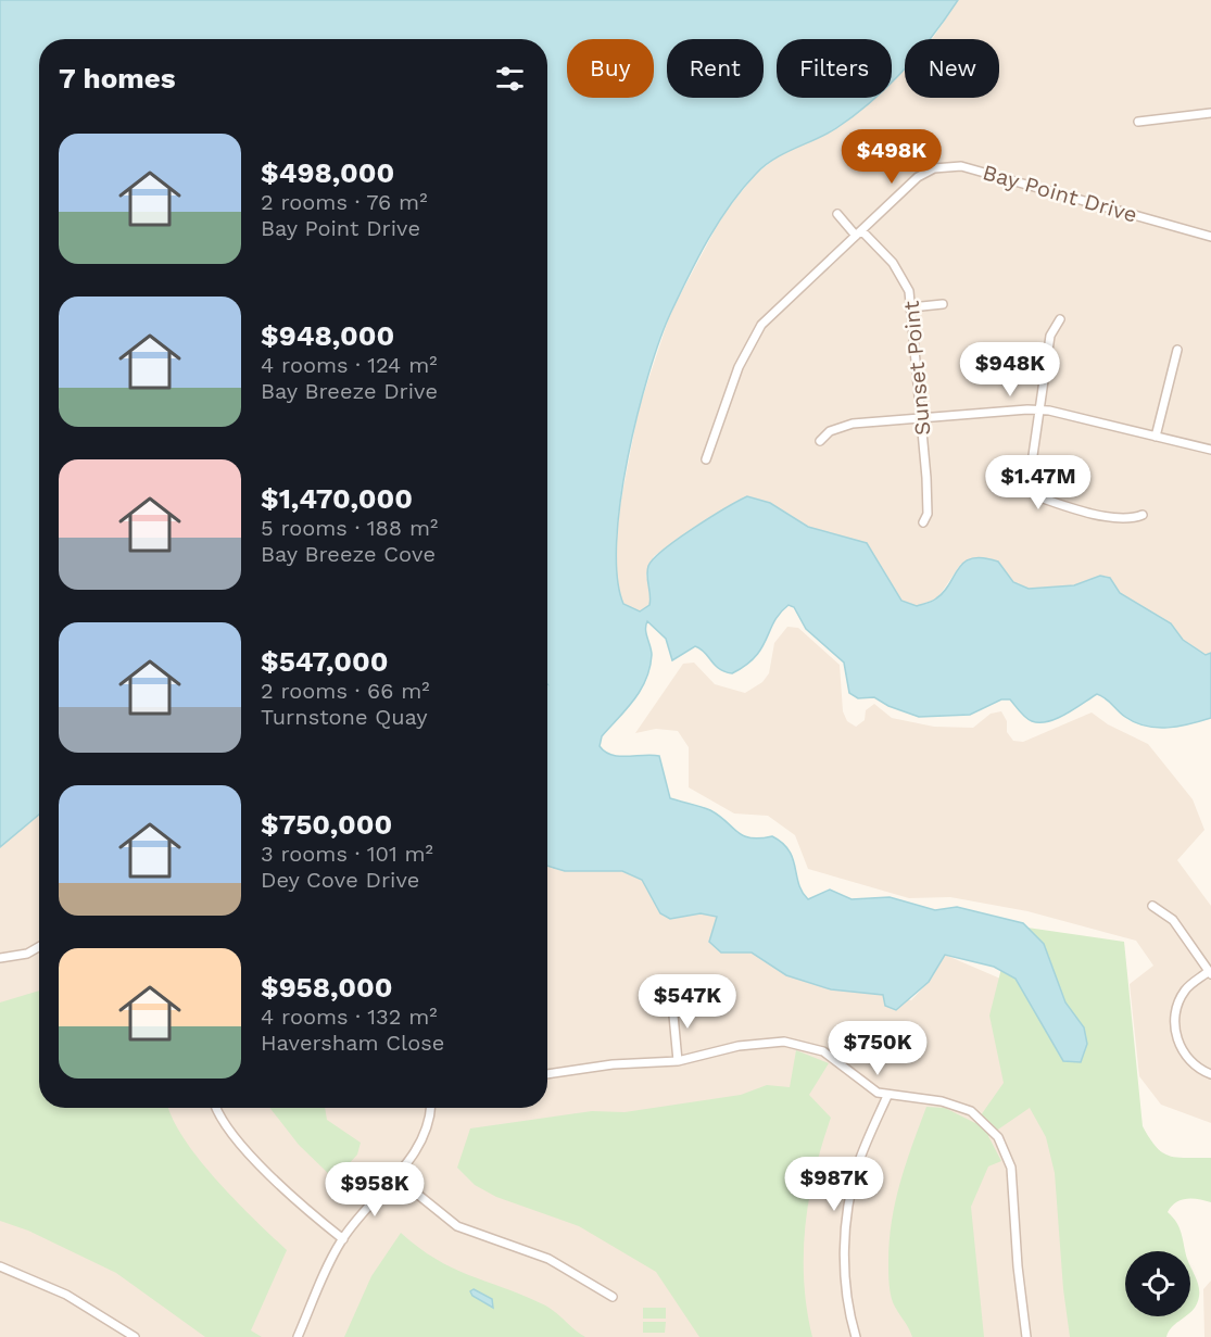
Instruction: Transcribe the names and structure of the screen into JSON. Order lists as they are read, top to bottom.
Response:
{
  "streets": {
    "street": ["Bay Point Drive", "Sunset Point"]
  },
  "crossings": [
    ["Bay Point Drive", "Sunset Point"]
  ],
  "page": {
    "chip": [
      "Buy",
      "Rent",
      "Filters",
      "New"
    ],
    "heading": "7 homes",
    "list": [
      {
        "name": "$498,000",
        "note": "2 rooms · 76 m² · Bay Point Drive"
      },
      {
        "name": "$948,000",
        "note": "4 rooms · 124 m² · Bay Breeze Drive"
      },
      {
        "name": "$1,470,000",
        "note": "5 rooms · 188 m² · Bay Breeze Cove"
      },
      {
        "name": "$547,000",
        "note": "2 rooms · 66 m² · Turnstone Quay"
      },
      {
        "name": "$750,000",
        "note": "3 rooms · 101 m² · Dey Cove Drive"
      },
      {
        "name": "$958,000",
        "note": "4 rooms · 132 m² · Haversham Close"
      }
    ],
    "price": [
      "$498K",
      "$948K",
      "$1.47M",
      "$547K",
      "$750K",
      "$987K",
      "$958K"
    ]
  }
}
